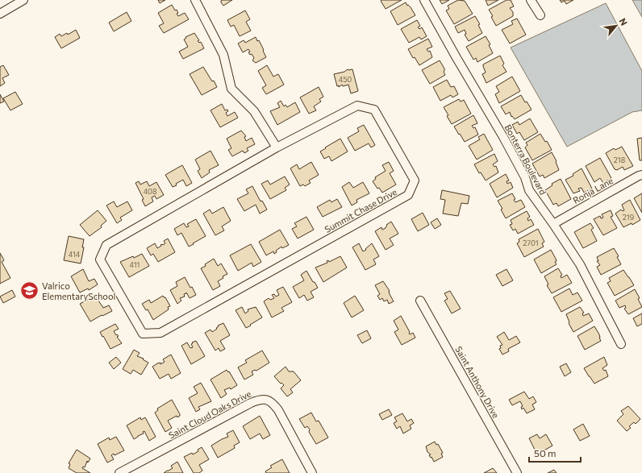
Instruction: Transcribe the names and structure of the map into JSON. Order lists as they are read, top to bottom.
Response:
{
  "streets": {
    "street": [
      "Bonterra Boulevard",
      "Ronja Lane",
      "Summit Chase Drive",
      "Saint Anthony Drive",
      "Saint Cloud Oaks Drive"
    ]
  },
  "crossings": [
    ["Bonterra Boulevard", "Ronja Lane"]
  ],
  "places": {
    "school or university": ["Valrico ElementarySchool"]
  },
  "house_numbers": [
    "450",
    "218",
    "408",
    "219",
    "2701",
    "414",
    "411"
  ],
  "scale_bar": "50 m",
  "north": "top right"
}
